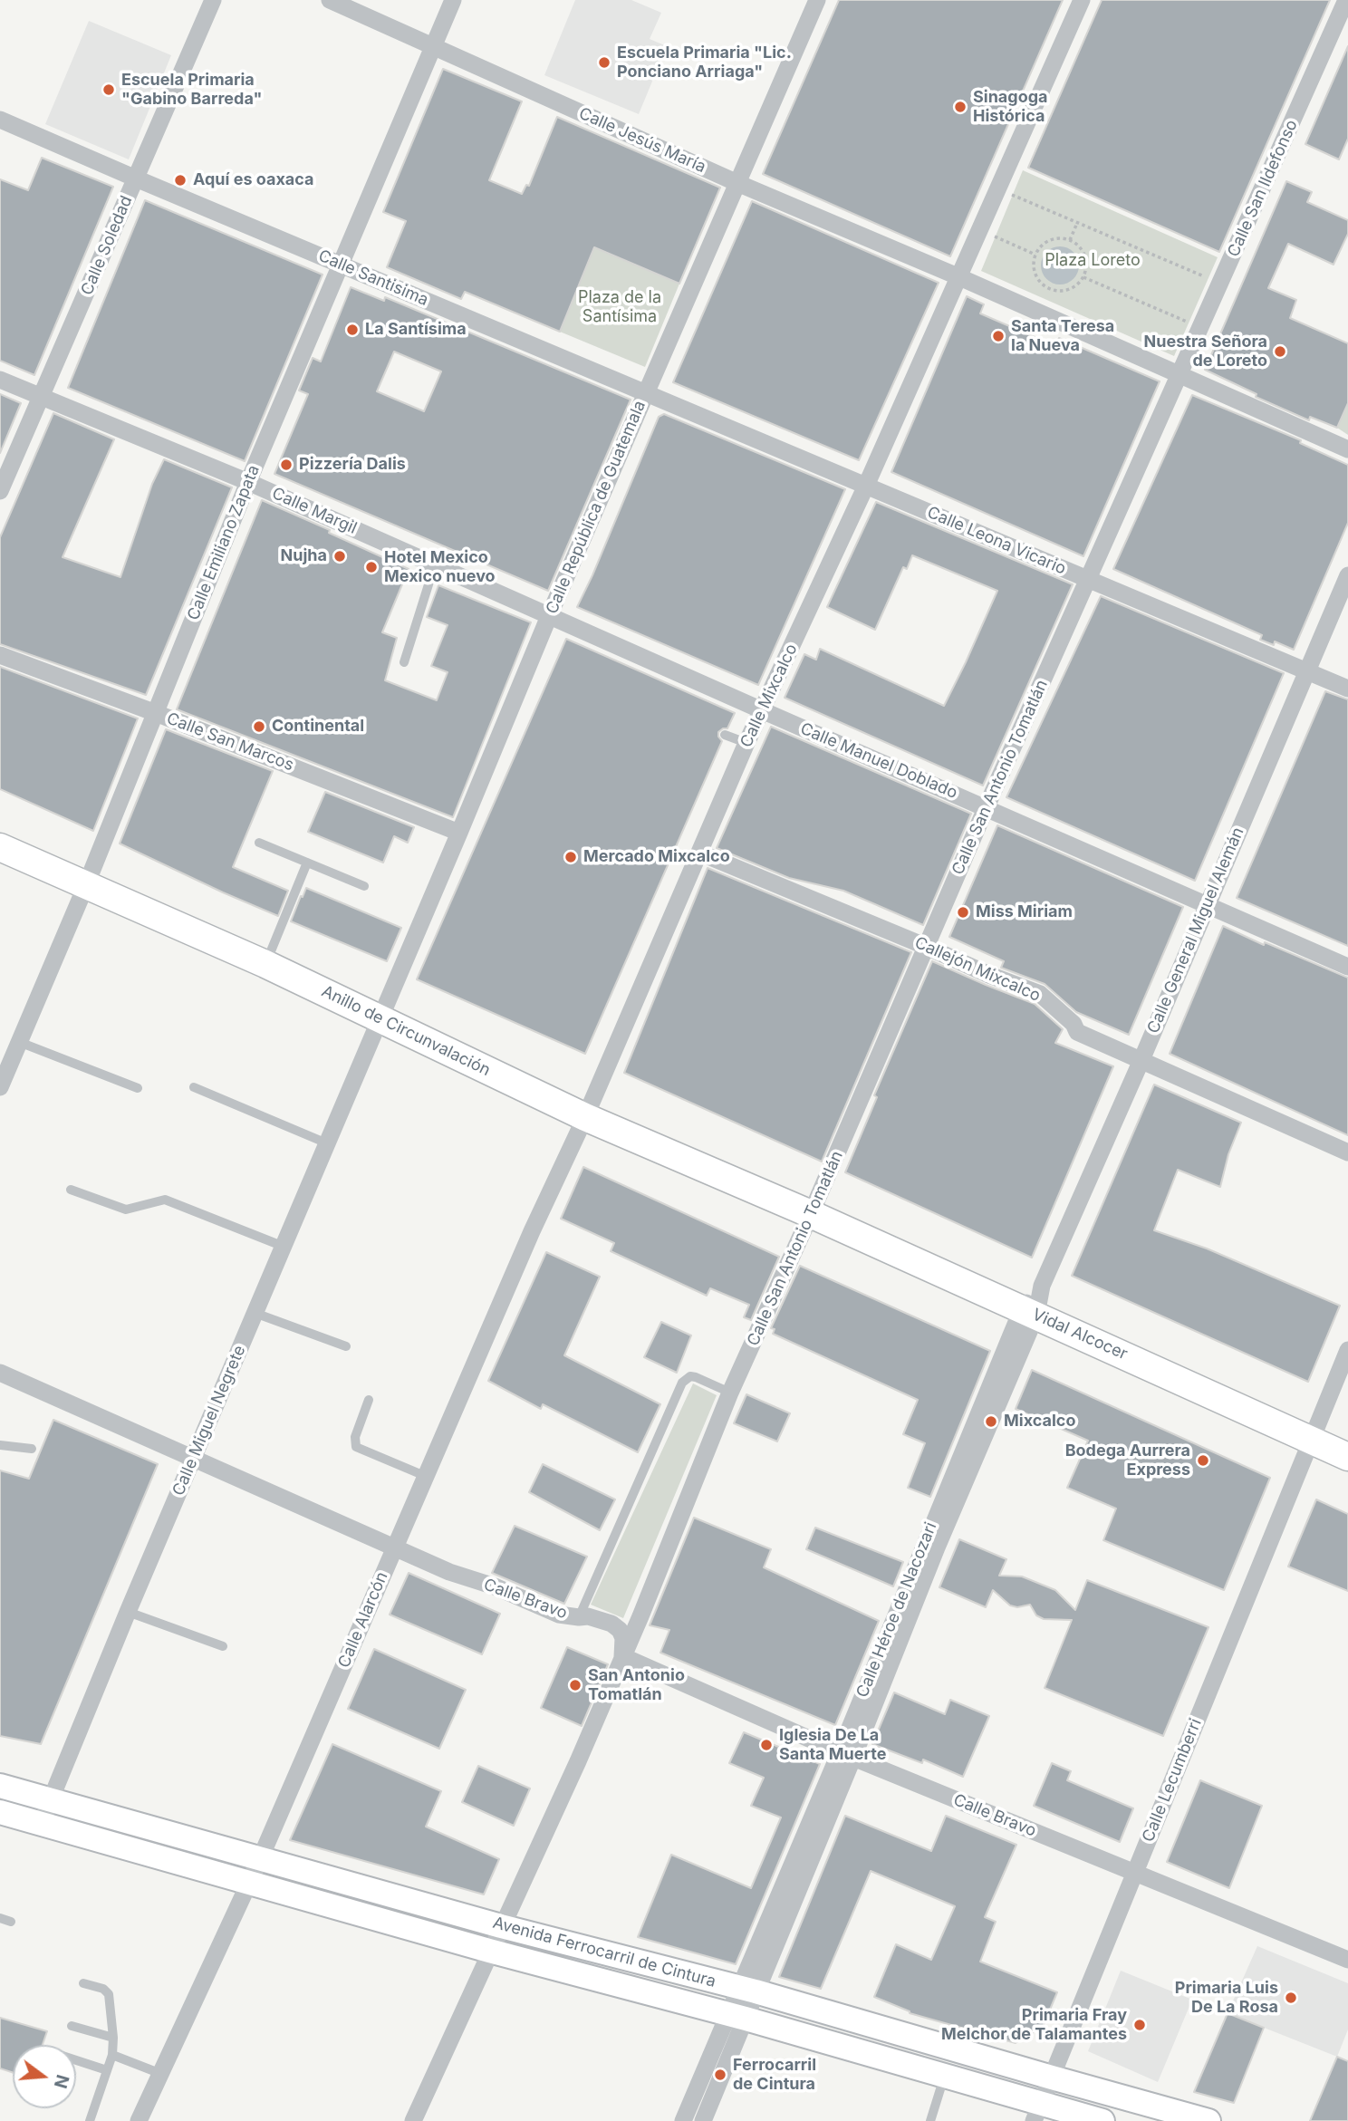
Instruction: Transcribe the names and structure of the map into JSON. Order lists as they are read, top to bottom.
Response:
{
  "streets": {
    "main road": ["Anillo de Circunvalación", "Vidal Alcocer"],
    "street": [
      "Calle Jesús María",
      "Calle San Ildefonso",
      "Calle Soledad",
      "Calle Santisima",
      "Calle República de Guatemala",
      "Calle Margil",
      "Calle Leona Vicario",
      "Calle Emiliano Zapata",
      "Calle Mixcalco",
      "Calle San Marcos",
      "Calle Manuel Doblado",
      "Calle San Antonio Tomatlán",
      "Calle General Miguel Alemán",
      "Callejón Mixcalco",
      "Calle Miguel Negrete",
      "Calle Bravo",
      "Calle Héroe de Nacozari",
      "Calle Alarcón",
      "Calle Lecumberri",
      "Avenida Ferrocarril de Cintura"
    ]
  },
  "crossings": [
    ["Calle Jesús María", "Calle San Ildefonso"],
    ["Calle Jesús María", "Calle República de Guatemala"],
    ["Calle Jesús María", "Calle Emiliano Zapata"],
    ["Calle Jesús María", "Calle Mixcalco"],
    ["Calle Jesús María", "Calle San Antonio Tomatlán"],
    ["Calle San Ildefonso", "Calle San Antonio Tomatlán"],
    ["Calle Soledad", "Calle Santisima"],
    ["Calle Soledad", "Calle Margil"],
    ["Calle Santisima", "Calle República de Guatemala"],
    ["Calle Santisima", "Calle Leona Vicario"],
    ["Calle Santisima", "Calle Emiliano Zapata"],
    ["Calle República de Guatemala", "Calle Margil"],
    ["Calle República de Guatemala", "Calle Leona Vicario"],
    ["Calle República de Guatemala", "Calle San Marcos"],
    ["Calle República de Guatemala", "Calle Manuel Doblado"],
    ["Calle República de Guatemala", "Anillo de Circunvalación"],
    ["Calle República de Guatemala", "Calle Miguel Negrete"],
    ["Calle Margil", "Calle Emiliano Zapata"],
    ["Calle Margil", "Calle Manuel Doblado"],
    ["Calle Leona Vicario", "Calle Mixcalco"],
    ["Calle Leona Vicario", "Calle San Antonio Tomatlán"],
    ["Calle Leona Vicario", "Calle General Miguel Alemán"],
    ["Calle Emiliano Zapata", "Calle San Marcos"],
    ["Calle Emiliano Zapata", "Anillo de Circunvalación"],
    ["Calle Mixcalco", "Calle Manuel Doblado"],
    ["Calle Mixcalco", "Callejón Mixcalco"],
    ["Calle Mixcalco", "Anillo de Circunvalación"],
    ["Calle Mixcalco", "Calle Alarcón"],
    ["Calle Manuel Doblado", "Calle San Antonio Tomatlán"],
    ["Calle Manuel Doblado", "Calle General Miguel Alemán"],
    ["Calle San Antonio Tomatlán", "Callejón Mixcalco"],
    ["Calle San Antonio Tomatlán", "Anillo de Circunvalación"],
    ["Calle San Antonio Tomatlán", "Vidal Alcocer"],
    ["Calle San Antonio Tomatlán", "Calle Bravo"],
    ["Calle San Antonio Tomatlán", "Avenida Ferrocarril de Cintura"],
    ["Calle General Miguel Alemán", "Callejón Mixcalco"],
    ["Calle General Miguel Alemán", "Vidal Alcocer"],
    ["Calle General Miguel Alemán", "Calle Héroe de Nacozari"],
    ["Anillo de Circunvalación", "Vidal Alcocer"],
    ["Anillo de Circunvalación", "Calle Miguel Negrete"],
    ["Anillo de Circunvalación", "Calle Alarcón"],
    ["Vidal Alcocer", "Calle Héroe de Nacozari"],
    ["Vidal Alcocer", "Calle Lecumberri"],
    ["Calle Miguel Negrete", "Calle Bravo"],
    ["Calle Miguel Negrete", "Avenida Ferrocarril de Cintura"],
    ["Calle Bravo", "Calle Héroe de Nacozari"],
    ["Calle Bravo", "Calle Alarcón"],
    ["Calle Bravo", "Calle Lecumberri"],
    ["Calle Héroe de Nacozari", "Avenida Ferrocarril de Cintura"],
    ["Calle Alarcón", "Avenida Ferrocarril de Cintura"],
    ["Calle Lecumberri", "Avenida Ferrocarril de Cintura"]
  ],
  "parks": ["Plaza Loreto", "Plaza de la Santísima"],
  "places": [
    "Escuela Primaria \"Lic. Ponciano Arriaga\"",
    "Escuela Primaria \"Gabino Barreda\"",
    "Sinagoga Histórica",
    "Aquí es oaxaca",
    "La Santísima",
    "Santa Teresa la Nueva",
    "Nuestra Señora de Loreto",
    "Pizzería Dalis",
    "Nujha",
    "Hotel Mexico Mexico nuevo",
    "Continental",
    "Mercado Mixcalco",
    "Miss Miriam",
    "Mixcalco",
    "Bodega Aurrera Express",
    "San Antonio Tomatlán",
    "Iglesia De La Santa Muerte",
    "Primaria Luis De La Rosa",
    "Primaria Fray Melchor de Talamantes",
    "Ferrocarril de Cintura"
  ],
  "north": "right"
}
